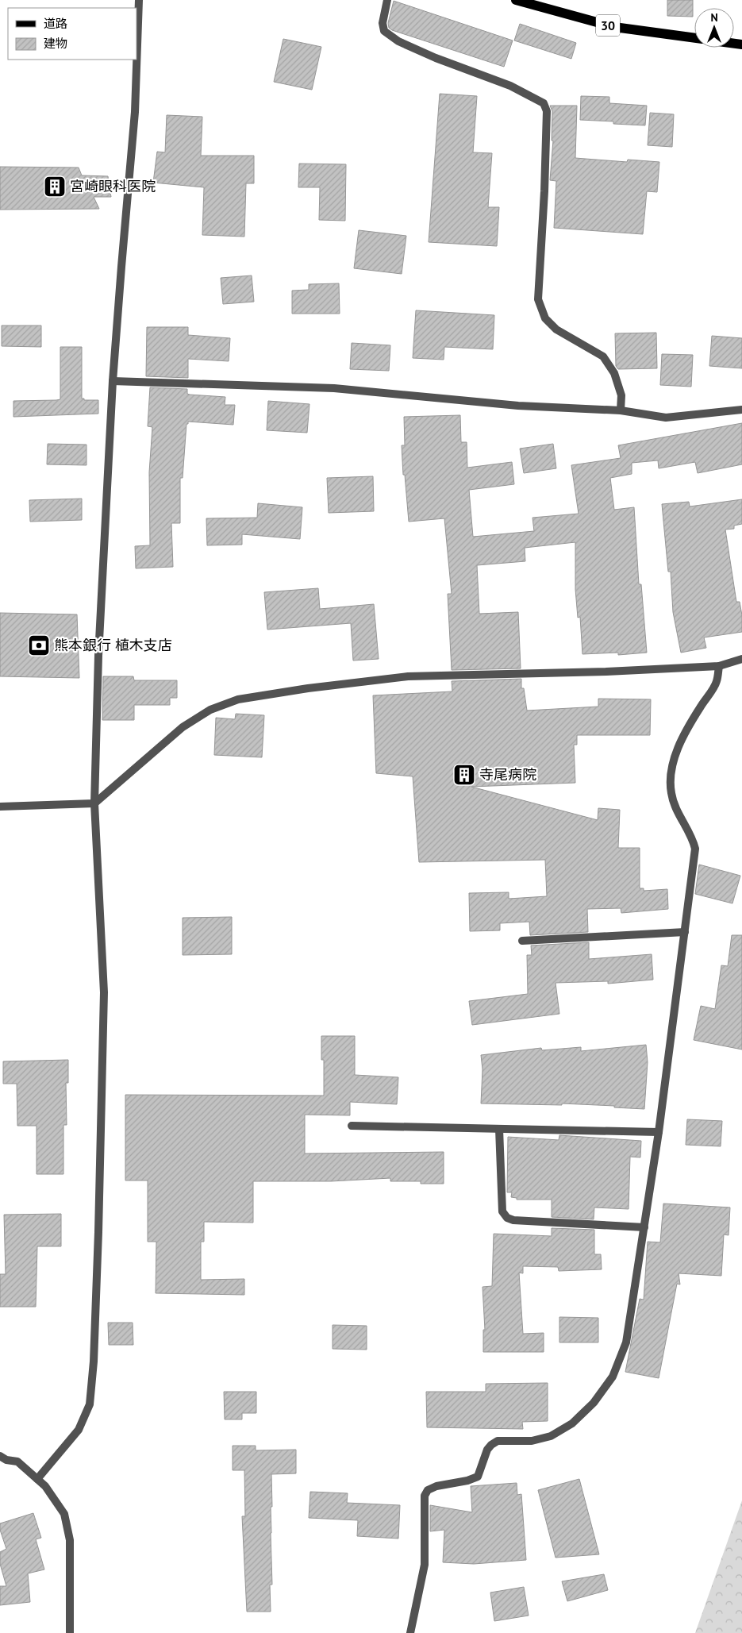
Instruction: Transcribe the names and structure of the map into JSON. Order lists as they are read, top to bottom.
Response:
{
  "streets": {
    "main road": ["30"]
  },
  "places": {
    "building": ["宮崎眼科医院", "寺尾病院"],
    "bank": ["熊本銀行 植木支店"]
  },
  "legend": ["道路", "建物"],
  "north": "top"
}
